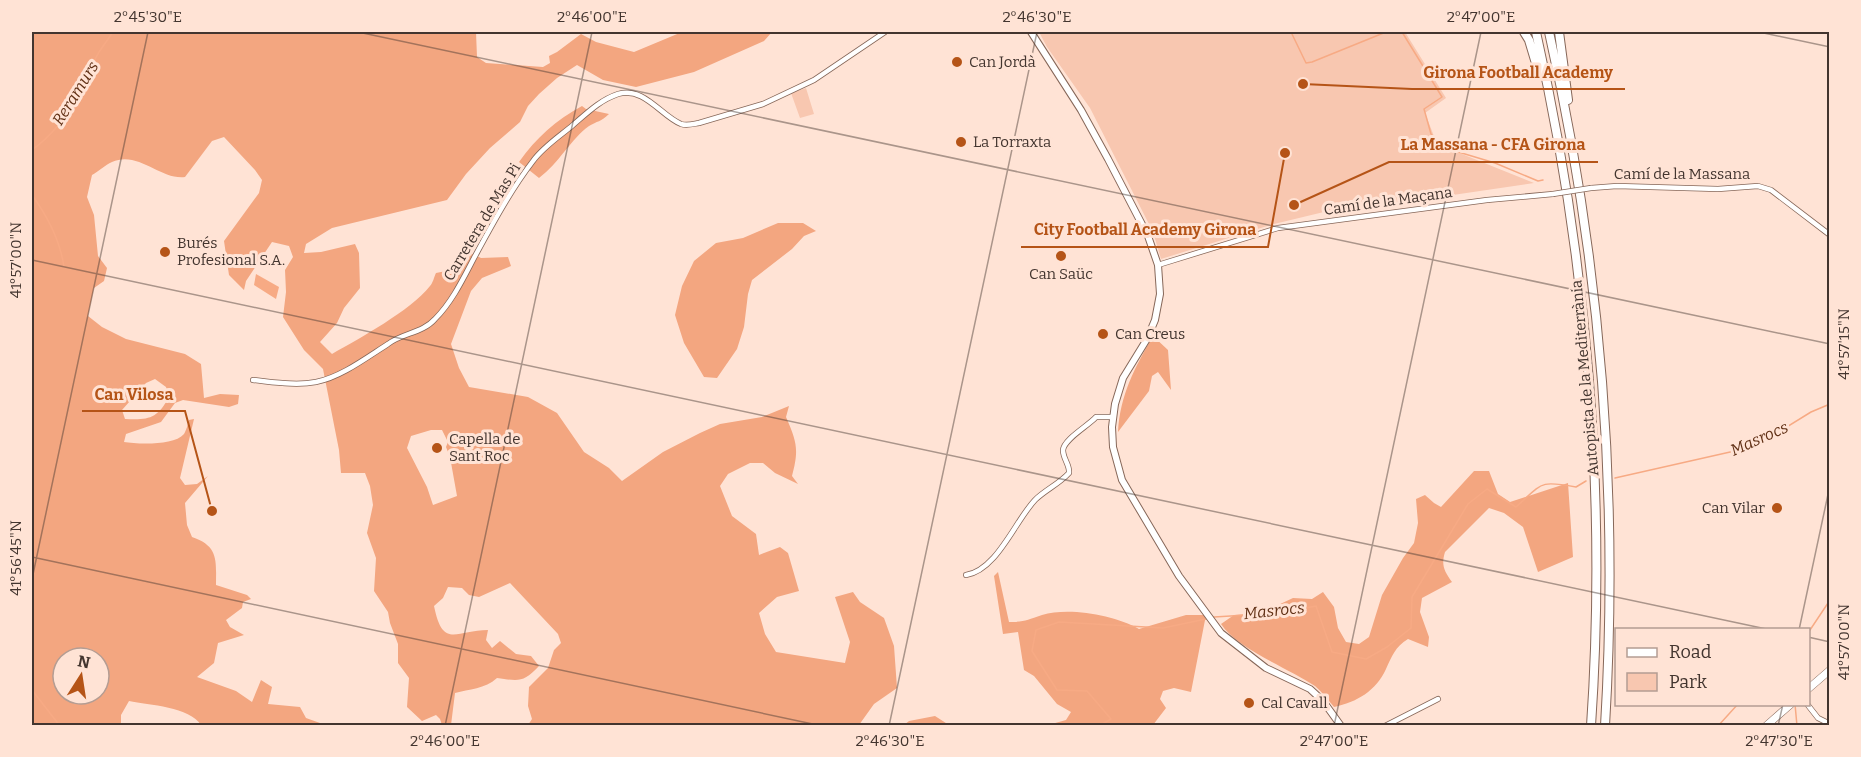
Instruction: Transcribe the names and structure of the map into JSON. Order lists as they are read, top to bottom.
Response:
{
  "streets": {
    "highway": ["Autopista de la Mediterrània"],
    "street": ["Camí de la Massana", "Camí de la Maçana", "Carretera de Mas Pi"]
  },
  "crossings": [
    ["Camí de la Massana", "Camí de la Maçana"]
  ],
  "water": ["Reramurs", "Masrocs"],
  "places": [
    "Can Jordà",
    "Girona Football Academy",
    "La Torraxta",
    "City Football Academy Girona",
    "La Massana - CFA Girona",
    "Burés Profesional S.A.",
    "Can Saüc",
    "Can Creus",
    "Capella de Sant Roc",
    "Can Vilar",
    "Can Vilosa",
    "Cal Cavall"
  ],
  "legend": ["Road", "Park"],
  "north": "top",
  "coordinates": [
    "2°45'30\"E",
    "2°46'00\"E",
    "2°46'30\"E",
    "2°47'00\"E",
    "41°57'00\"N",
    "41°57'15\"N",
    "41°56'45\"N",
    "2°47'30\"E"
  ]
}
